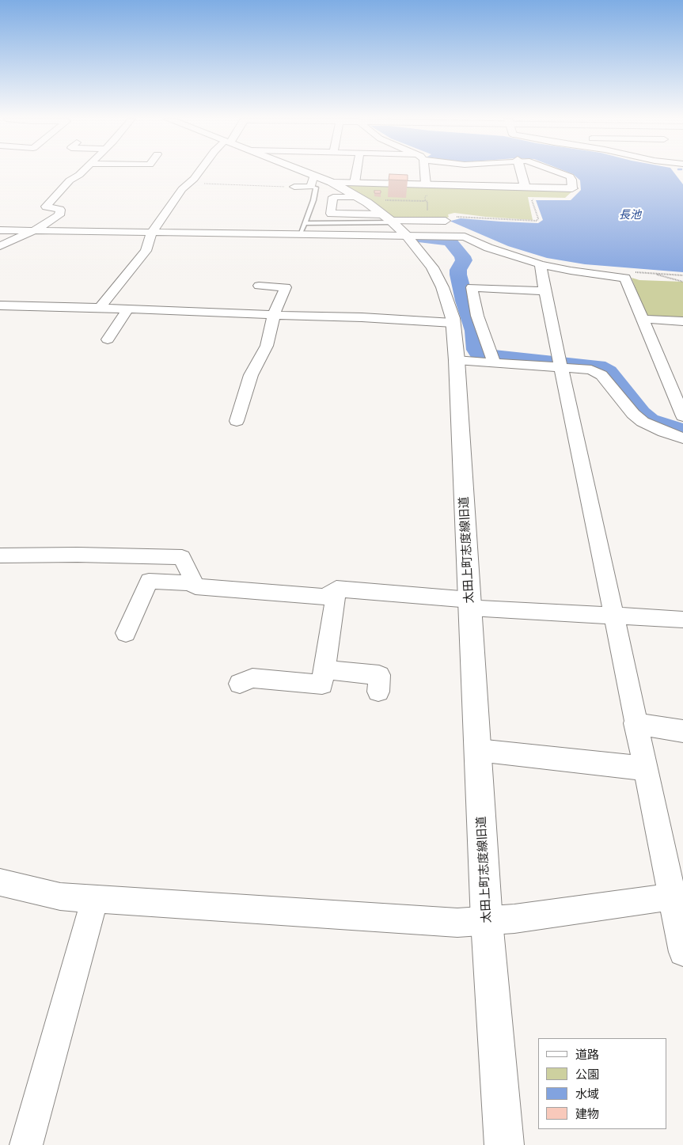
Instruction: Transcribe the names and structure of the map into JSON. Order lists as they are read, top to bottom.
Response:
{
  "streets": {
    "street": ["太田上町志度線旧道"]
  },
  "water": ["長池"],
  "legend": [
    "道路",
    "公園",
    "水域",
    "建物"
  ]
}
